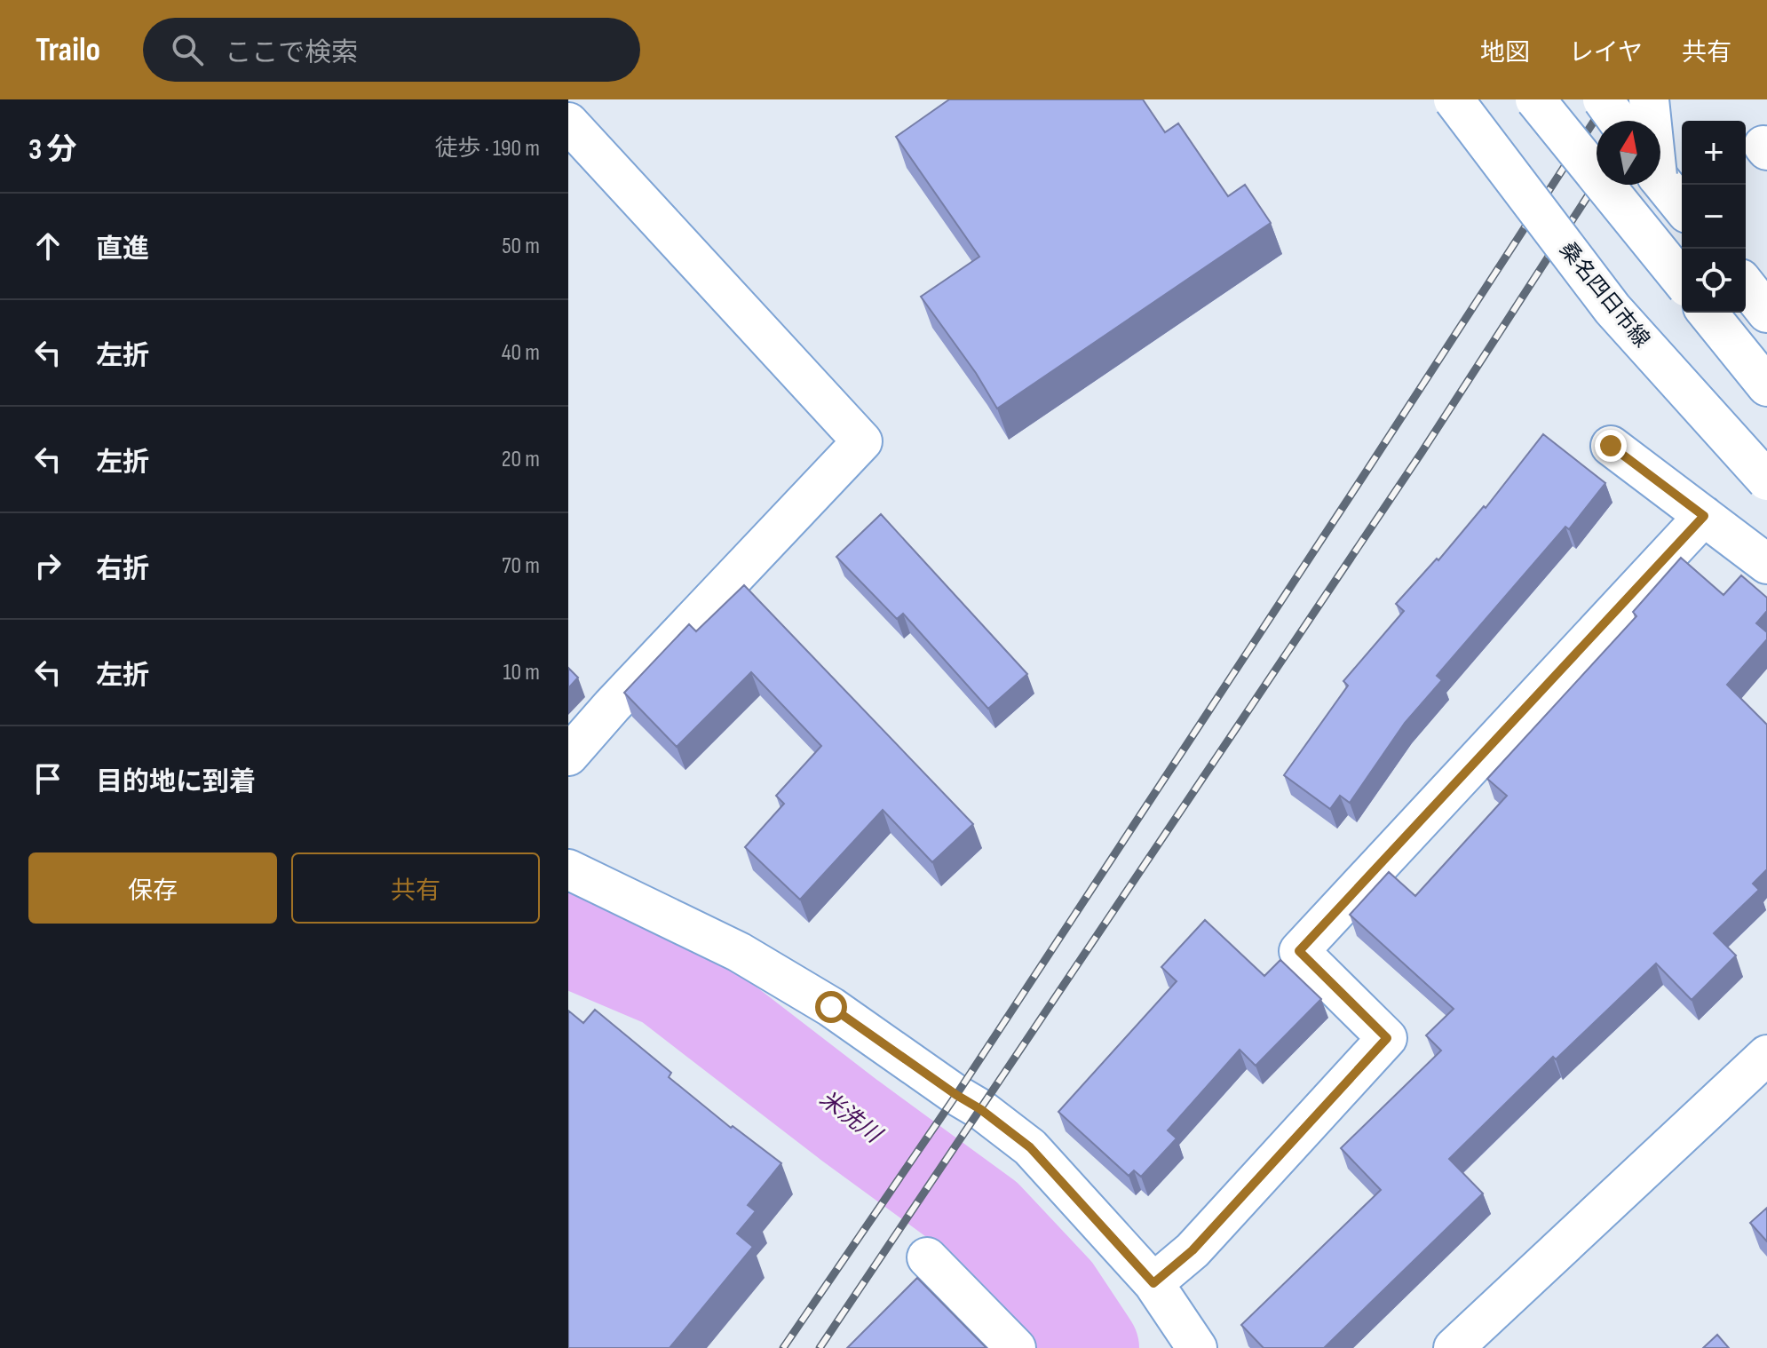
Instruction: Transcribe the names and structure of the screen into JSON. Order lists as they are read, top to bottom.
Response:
{
  "streets": {
    "street": ["桑名四日市線"]
  },
  "water": ["米洗川"],
  "north": "top",
  "page": {
    "header": "Trailo",
    "search": "ここで検索",
    "nav": ["地図", "レイヤ", "共有"],
    "heading": ["3 分", "徒歩 · 190 m"],
    "map_buttons": ["+", "−"],
    "list": [
      ["直進", "50 m"],
      ["左折", "40 m"],
      ["左折", "20 m"],
      ["右折", "70 m"],
      ["左折", "10 m"],
      "目的地に到着"
    ],
    "buttons": ["保存", "共有"]
  }
}
